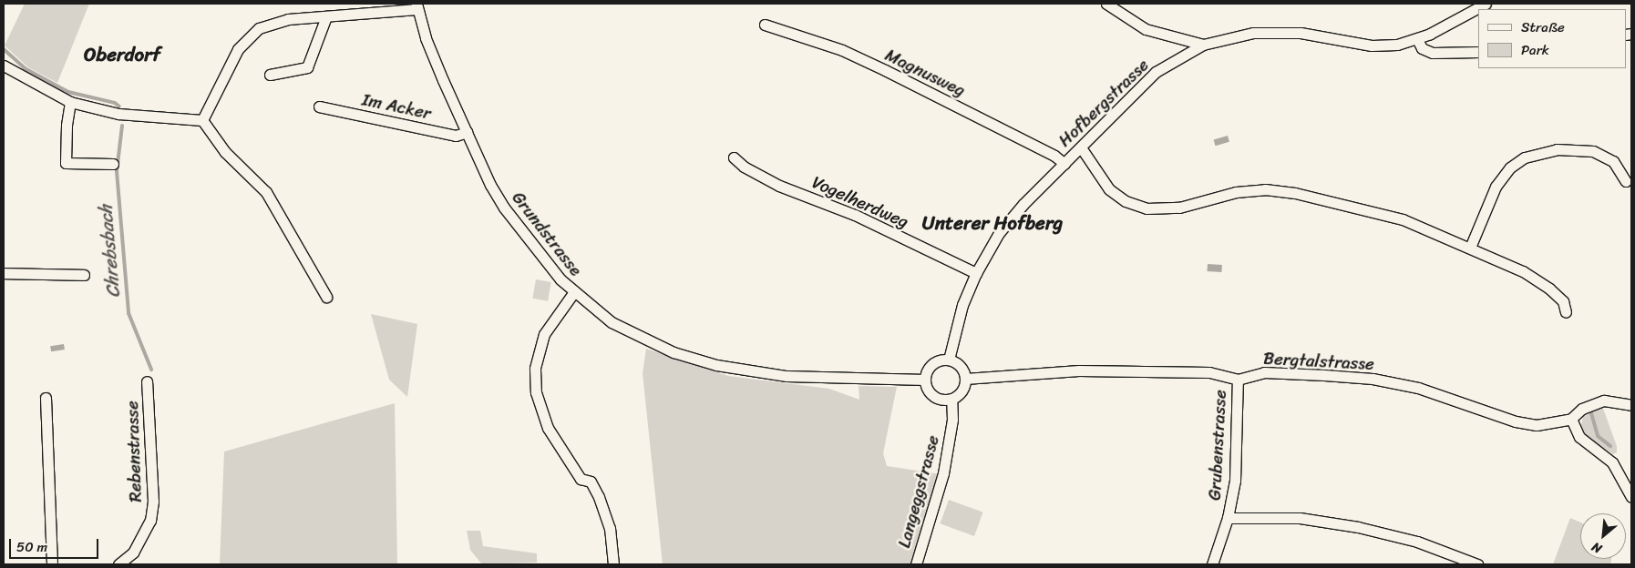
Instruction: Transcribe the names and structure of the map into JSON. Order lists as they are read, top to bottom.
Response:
{
  "streets": {
    "street": [
      "Magnusweg",
      "Hofbergstrasse",
      "Im Acker",
      "Vogelherdweg",
      "Grundstrasse",
      "Bergtalstrasse",
      "Grubenstrasse",
      "Rebenstrasse",
      "Langeggstrasse"
    ]
  },
  "crossings": [
    ["Magnusweg", "Hofbergstrasse"],
    ["Hofbergstrasse", "Vogelherdweg"],
    ["Hofbergstrasse", "Grundstrasse"],
    ["Hofbergstrasse", "Langeggstrasse"],
    ["Im Acker", "Grundstrasse"],
    ["Grundstrasse", "Langeggstrasse"],
    ["Bergtalstrasse", "Grubenstrasse"]
  ],
  "districts": ["Oberdorf", "Unterer Hofberg"],
  "water": ["Chrebsbach"],
  "legend": ["Straße", "Park"],
  "scale_bar": "50 m",
  "north": "bottom left"
}
